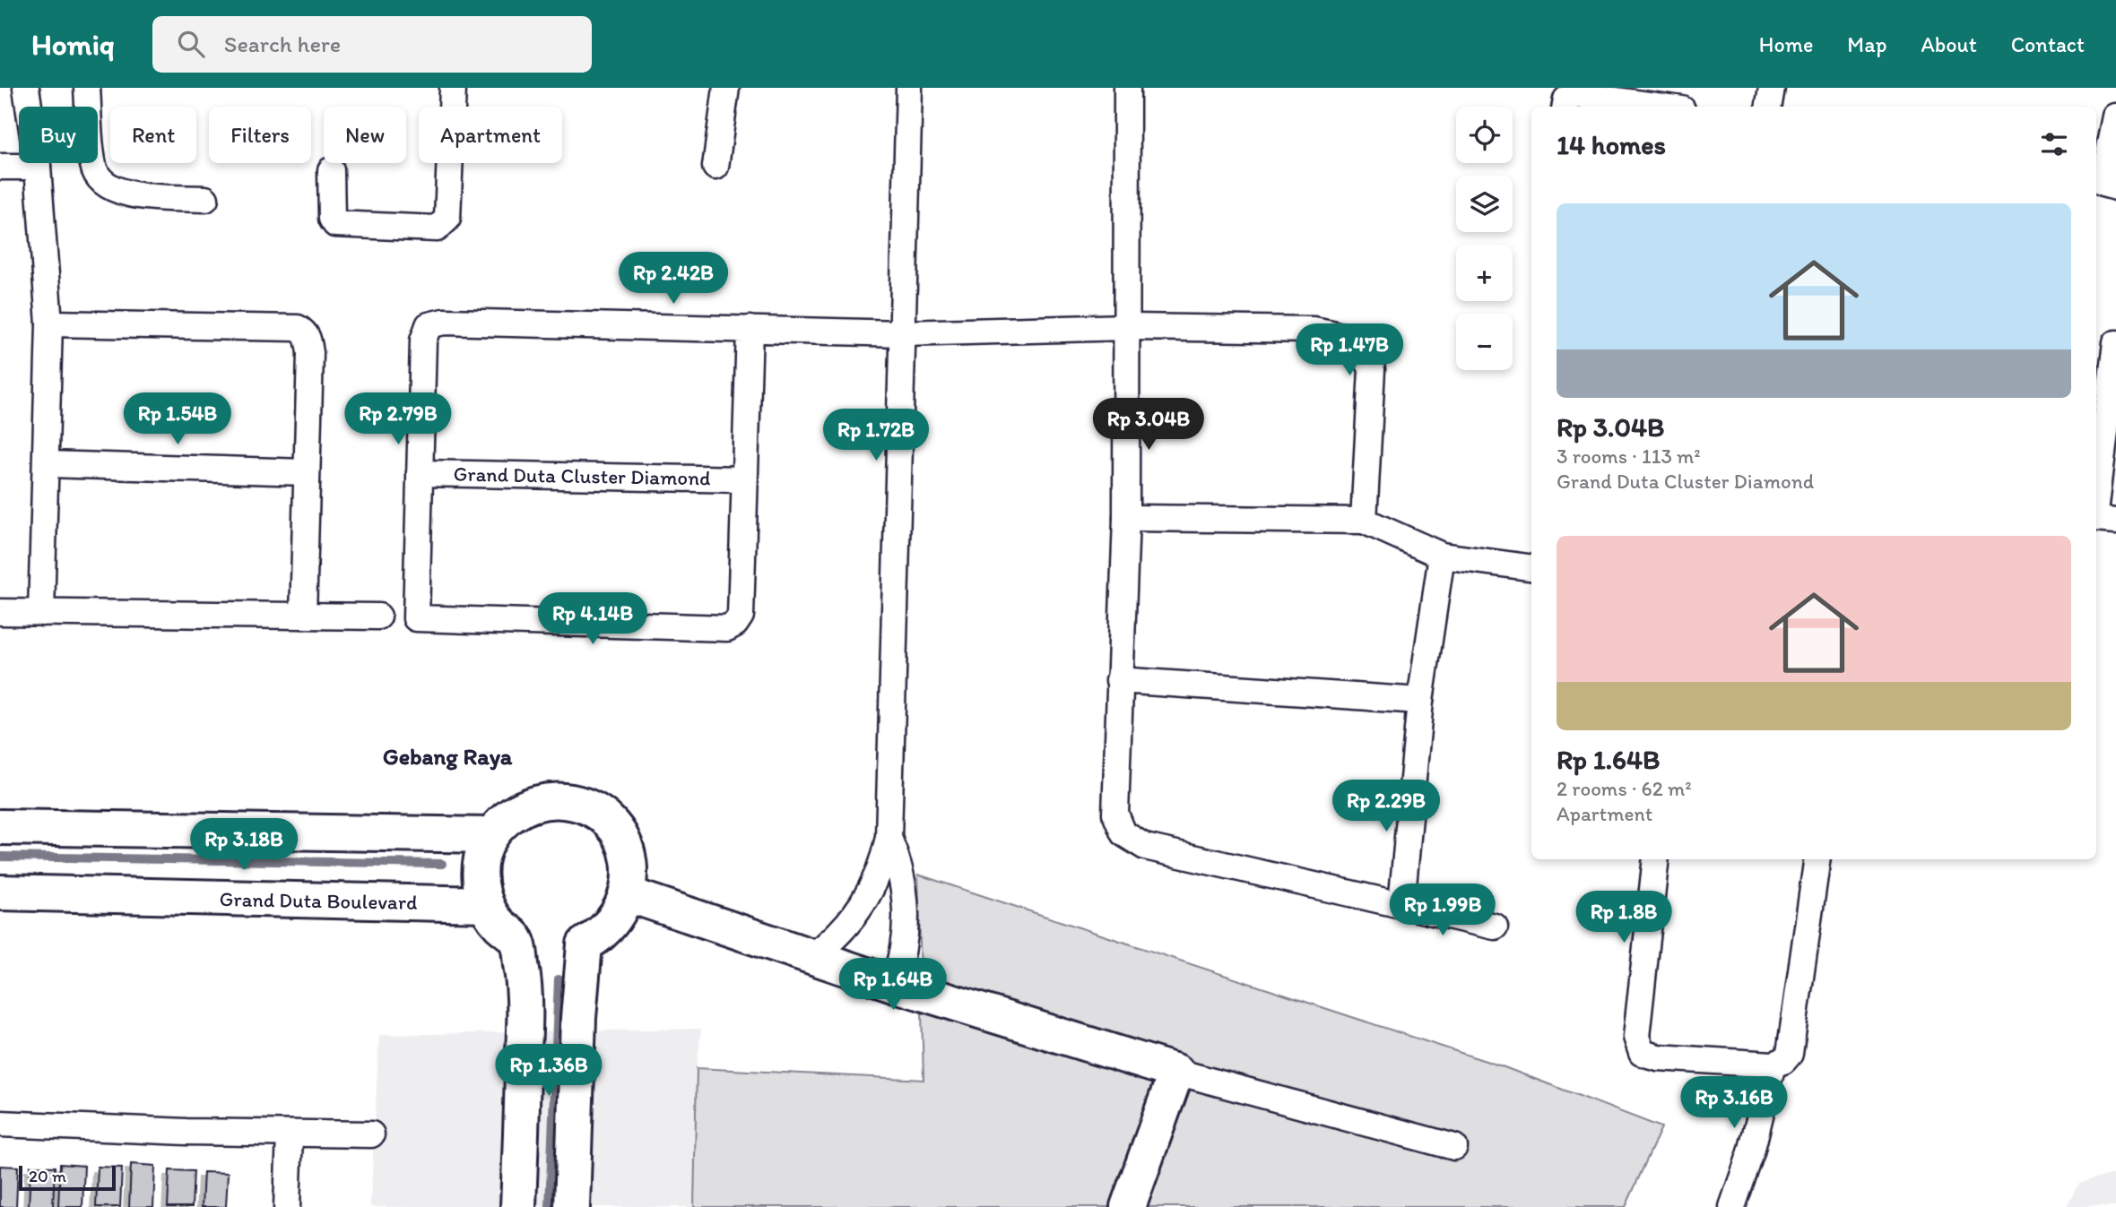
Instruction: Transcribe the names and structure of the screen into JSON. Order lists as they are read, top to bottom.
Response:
{
  "streets": {
    "street": ["Grand Duta Cluster Diamond", "Grand Duta Boulevard"]
  },
  "districts": ["Gebang Raya"],
  "scale_bar": "20 m",
  "page": {
    "header": "Homiq",
    "search": "Search here",
    "nav": [
      "Home",
      "Map",
      "About",
      "Contact"
    ],
    "map_buttons": ["+", "−"],
    "chip": [
      "Buy",
      "Rent",
      "Filters",
      "New",
      "Apartment"
    ],
    "heading": "14 homes",
    "list": [
      {
        "name": "Rp 3.04B",
        "note": "3 rooms · 113 m² · Grand Duta Cluster Diamond"
      },
      {
        "name": "Rp 1.64B",
        "note": "2 rooms · 62 m² · Apartment"
      }
    ],
    "price": [
      "Rp 2.42B",
      "Rp 1.47B",
      "Rp 1.54B",
      "Rp 2.79B",
      "Rp 3.04B",
      "Rp 1.72B",
      "Rp 4.14B",
      "Rp 2.29B",
      "Rp 3.18B",
      "Rp 1.99B",
      "Rp 1.8B",
      "Rp 1.64B",
      "Rp 1.36B",
      "Rp 3.16B"
    ],
    "scale": "20 m"
  }
}
